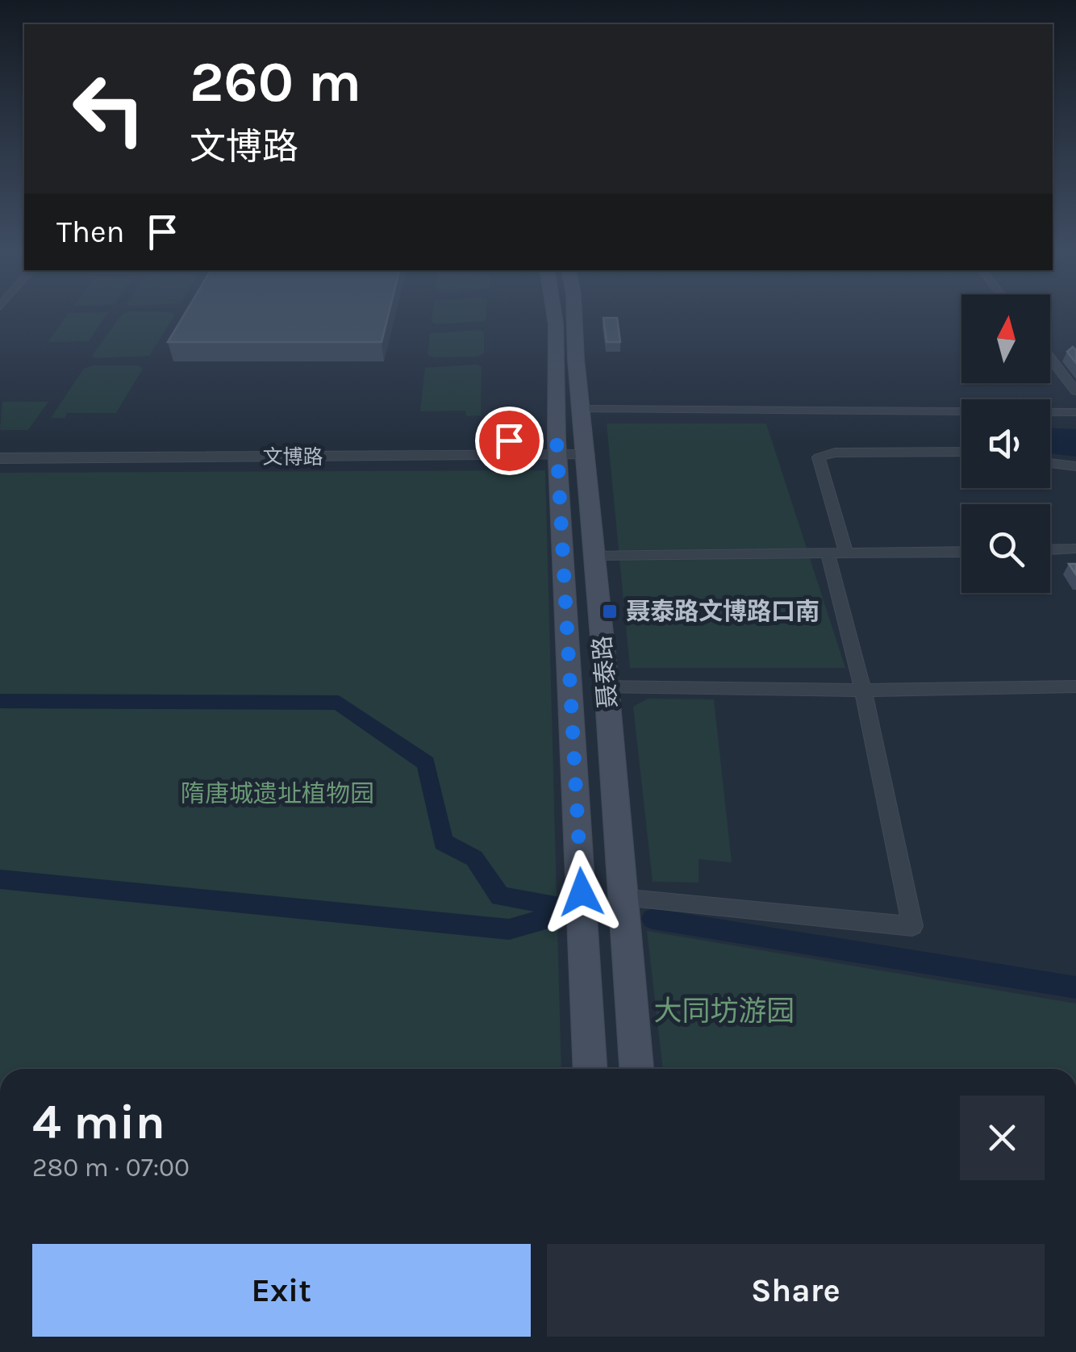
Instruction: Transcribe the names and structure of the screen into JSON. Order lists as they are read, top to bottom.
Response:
{
  "streets": {
    "main road": ["聂泰路"],
    "street": ["文博路"]
  },
  "crossings": [
    ["文博路", "聂泰路"]
  ],
  "parks": ["隋唐城遗址植物园", "大同坊游园"],
  "places": {
    "transit": ["聂泰路文博路口南"]
  },
  "north": "top",
  "page": {
    "turn": ["260 m", "文博路"],
    "then": "Then",
    "heading": ["4 min", "280 m · 07:00"],
    "buttons": ["Exit", "Share"]
  }
}
